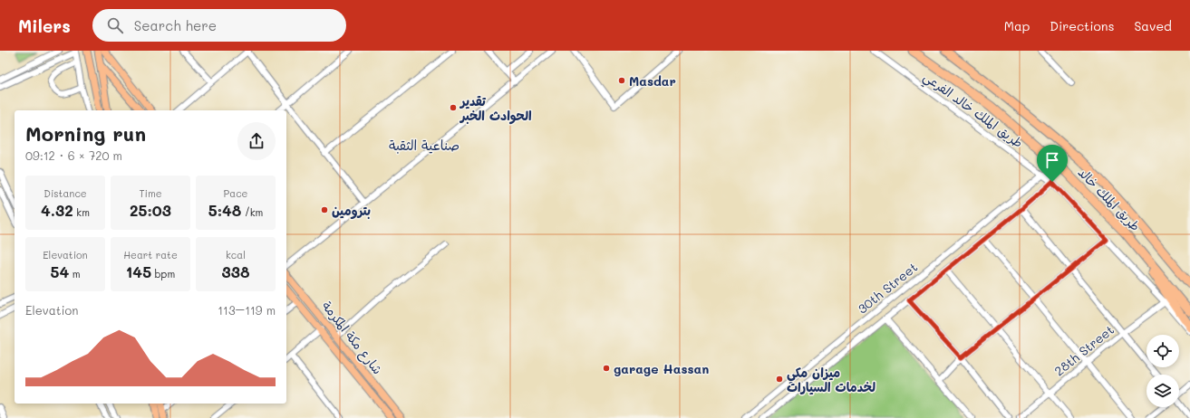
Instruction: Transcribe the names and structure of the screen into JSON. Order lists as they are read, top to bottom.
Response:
{
  "streets": {
    "highway": ["طريق الملك خالد"],
    "main road": ["شارع مكة المكرمة"],
    "street": ["طريق الملك خالد الفرعي", "30th Street", "28th Street"]
  },
  "crossings": [
    ["طريق الملك خالد الفرعي", "30th Street"],
    ["طريق الملك خالد الفرعي", "28th Street"]
  ],
  "districts": ["صناعية الثقبة"],
  "places": [
    "Masdar",
    "تقدير الحوادث الخبر",
    "بترومين",
    "garage Hassan",
    "ميزان مكي لخدمات السيارات"
  ],
  "page": {
    "header": "Milers",
    "search": "Search here",
    "nav": ["Map", "Directions", "Saved"],
    "heading": ["Morning run", "09:12 · 6 × 720 m"],
    "stats": [
      ["Distance", "4.32 km"],
      ["Time", "25:03"],
      ["Pace", "5:48 /km"],
      ["Elevation", "54 m"],
      ["Heart rate", "145 bpm"],
      ["kcal", "338"]
    ],
    "chart": ["Elevation", "113–119 m"]
  }
}
